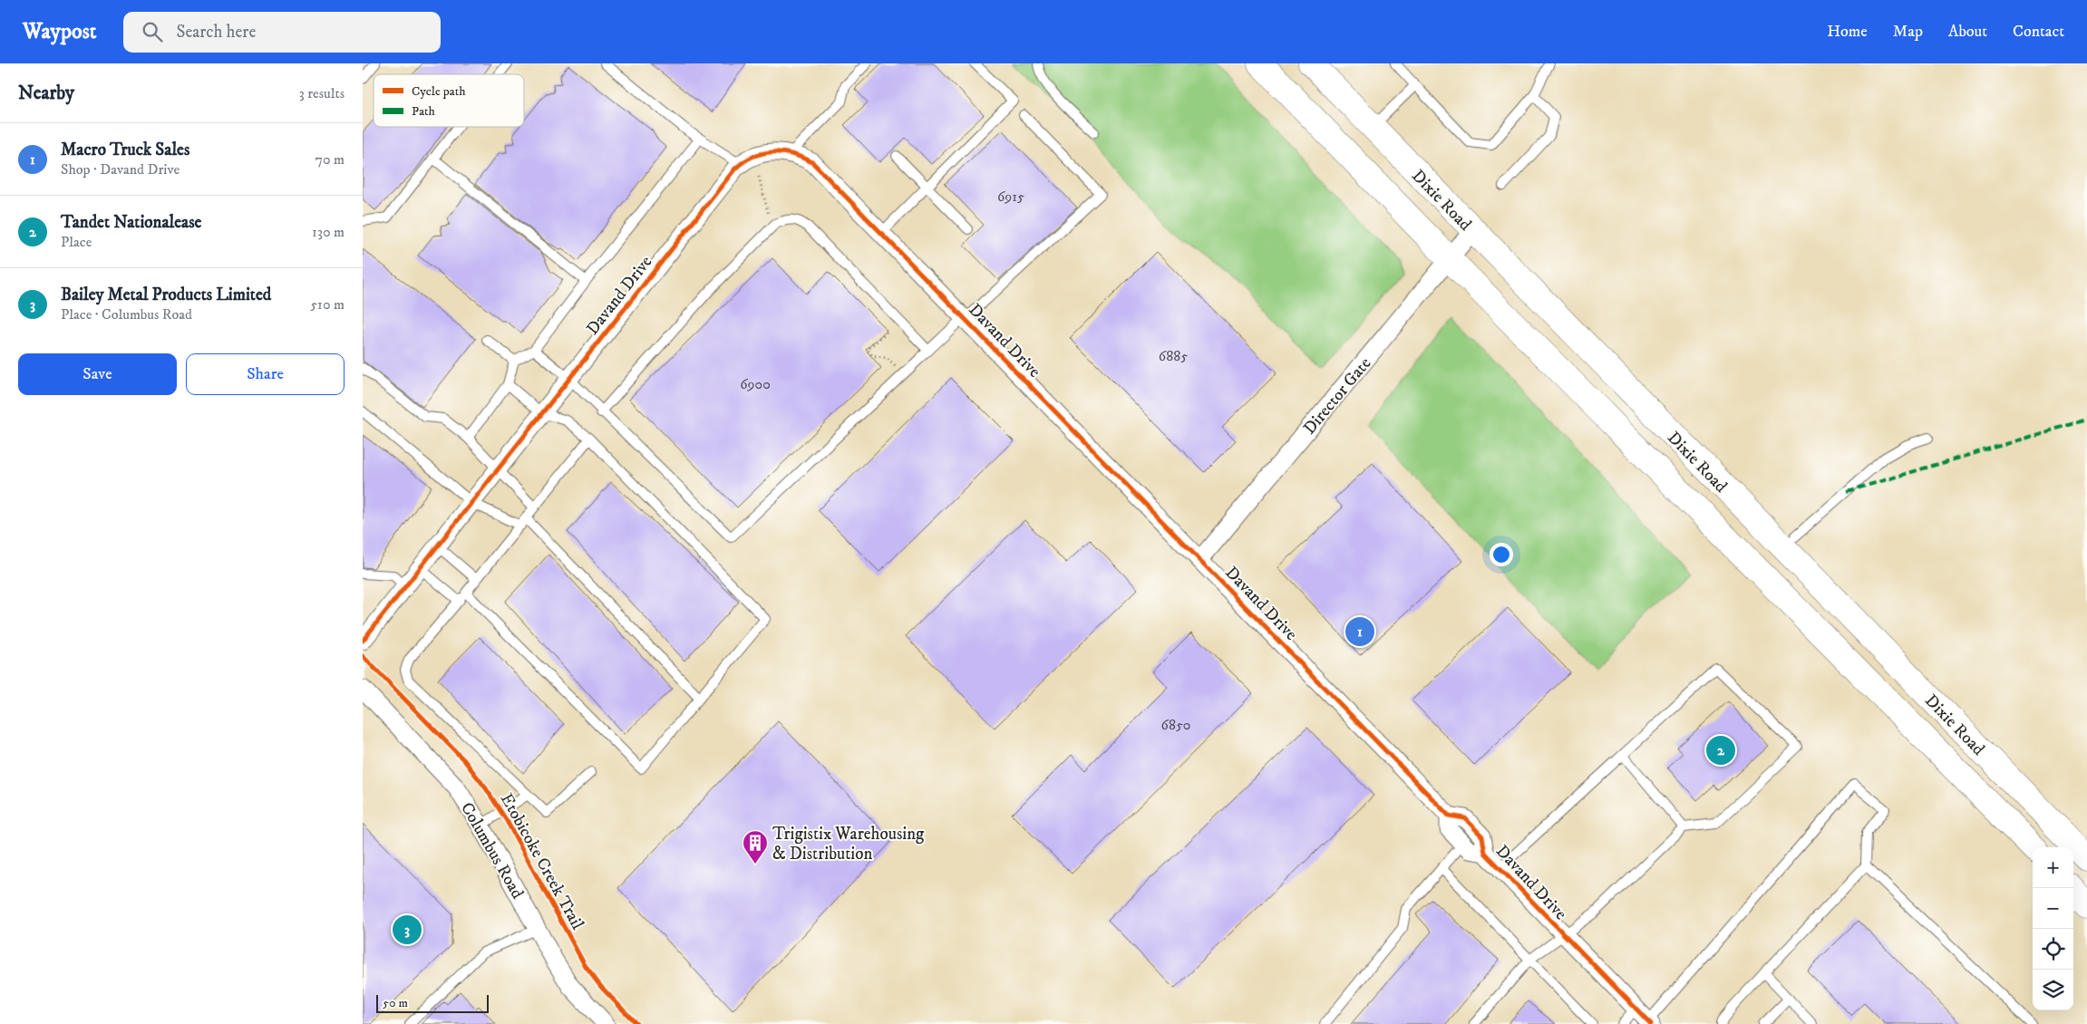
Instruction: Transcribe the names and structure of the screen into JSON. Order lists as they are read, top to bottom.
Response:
{
  "streets": {
    "main road": ["Dixie Road"],
    "street": ["Davand Drive", "Director Gate", "Columbus Road"],
    "cycle path": ["Etobicoke Creek Trail"]
  },
  "crossings": [
    ["Dixie Road", "Director Gate"],
    ["Davand Drive", "Director Gate"]
  ],
  "places": {
    "building": ["Trigistix Warehousing & Distribution"]
  },
  "house_numbers": [
    "6915",
    "6885",
    "6900",
    "6850"
  ],
  "legend": ["Cycle path", "Path"],
  "scale_bar": "50 m",
  "page": {
    "header": "Waypost",
    "search": "Search here",
    "nav": [
      "Home",
      "Map",
      "About",
      "Contact"
    ],
    "heading": ["Nearby", "3 results"],
    "list": [
      {
        "mark": "1",
        "name": "Macro Truck Sales",
        "note": "Shop · Davand Drive",
        "value": "70 m"
      },
      {
        "mark": "2",
        "name": "Tandet Nationalease",
        "note": "Place",
        "value": "130 m"
      },
      {
        "mark": "3",
        "name": "Bailey Metal Products Limited",
        "note": "Place · Columbus Road",
        "value": "510 m"
      }
    ],
    "buttons": ["Save", "Share"],
    "pins": ["1", "2", "3"],
    "map_buttons": ["+", "−"],
    "scale": "50 m"
  }
}
